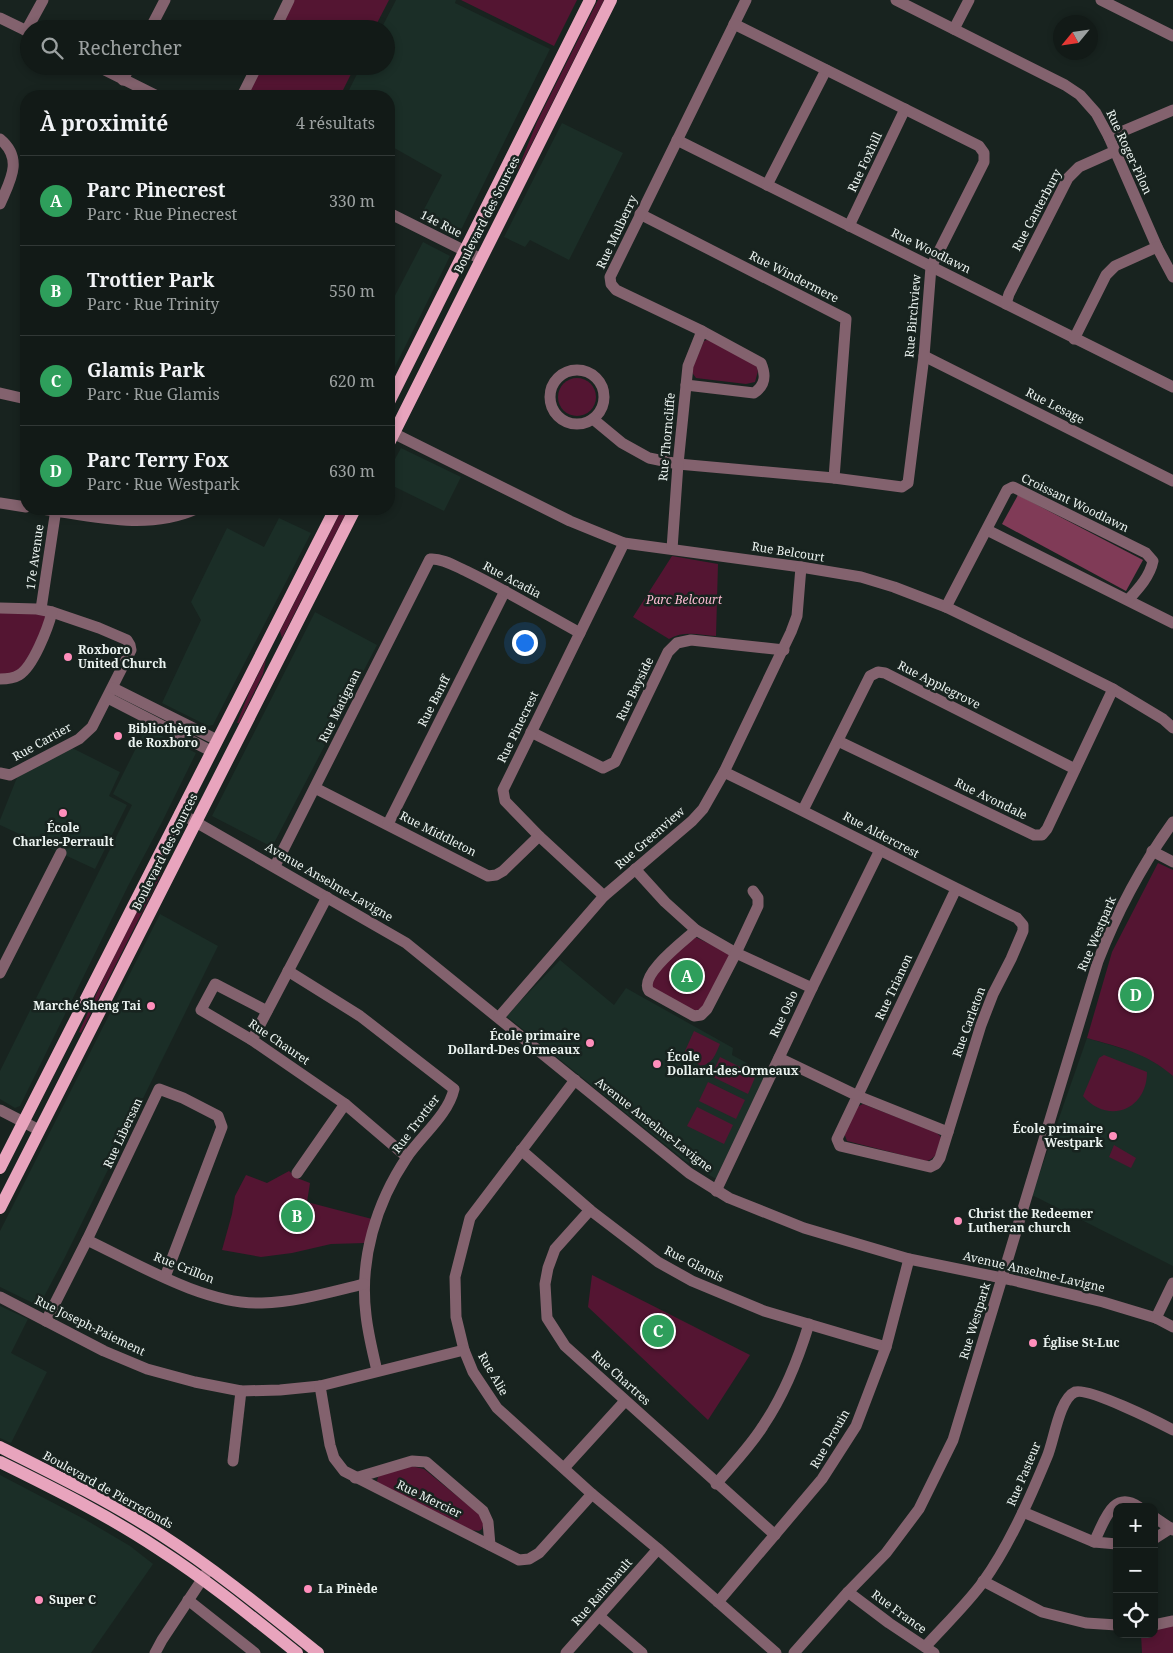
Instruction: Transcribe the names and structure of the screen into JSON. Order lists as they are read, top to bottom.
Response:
{
  "streets": {
    "main road": ["Boulevard des Sources", "Boulevard de Pierrefonds"],
    "street": [
      "Rue Roger-Pilon",
      "Rue Foxhill",
      "Rue Canterbury",
      "14e Rue",
      "Rue Mulberry",
      "Rue Woodlawn",
      "Rue Windermere",
      "Rue Birchview",
      "Rue Lesage",
      "Rue Thorncliffe",
      "Croissant Woodlawn",
      "Rue Belcourt",
      "17e Avenue",
      "Rue Acadia",
      "Rue Applegrove",
      "Rue Bayside",
      "Rue Banff",
      "Rue Matignan",
      "Rue Pinecrest",
      "Rue Cartier",
      "Rue Avondale",
      "Rue Middleton",
      "Rue Aldercrest",
      "Rue Greenview",
      "Avenue Anselme-Lavigne",
      "Rue Westpark",
      "Rue Trianon",
      "Rue Oslo",
      "Rue Carleton",
      "Rue Chauret",
      "Rue Trottier",
      "Rue Libersan",
      "Rue Glamis",
      "Rue Crillon",
      "Rue Joseph-Paiement",
      "Rue Alie",
      "Rue Chartres",
      "Rue Drouin",
      "Rue Pasteur",
      "Rue Mercier",
      "Rue Raimbault",
      "Rue France"
    ]
  },
  "crossings": [
    ["Rue Roger-Pilon", "Rue Canterbury"],
    ["Rue Foxhill", "Rue Woodlawn"],
    ["Rue Foxhill", "Rue Birchview"],
    ["Rue Canterbury", "Rue Woodlawn"],
    ["Boulevard des Sources", "14e Rue"],
    ["Boulevard des Sources", "Avenue Anselme-Lavigne"],
    ["Rue Mulberry", "Rue Woodlawn"],
    ["Rue Mulberry", "Rue Windermere"],
    ["Rue Mulberry", "Rue Birchview"],
    ["Rue Mulberry", "Rue Thorncliffe"],
    ["Rue Woodlawn", "Rue Birchview"],
    ["Rue Windermere", "Rue Birchview"],
    ["Rue Birchview", "Rue Lesage"],
    ["Rue Birchview", "Rue Thorncliffe"],
    ["Rue Thorncliffe", "Rue Belcourt"],
    ["Croissant Woodlawn", "Rue Belcourt"],
    ["Rue Belcourt", "Rue Pinecrest"],
    ["Rue Belcourt", "Rue Avondale"],
    ["Rue Belcourt", "Rue Greenview"],
    ["17e Avenue", "Rue Cartier"],
    ["Rue Acadia", "Rue Banff"],
    ["Rue Acadia", "Rue Matignan"],
    ["Rue Acadia", "Rue Pinecrest"],
    ["Rue Applegrove", "Rue Avondale"],
    ["Rue Applegrove", "Rue Aldercrest"],
    ["Rue Bayside", "Rue Pinecrest"],
    ["Rue Bayside", "Rue Greenview"],
    ["Rue Banff", "Rue Middleton"],
    ["Rue Matignan", "Rue Middleton"],
    ["Rue Matignan", "Avenue Anselme-Lavigne"],
    ["Rue Pinecrest", "Rue Middleton"],
    ["Rue Pinecrest", "Rue Greenview"],
    ["Rue Aldercrest", "Rue Greenview"],
    ["Rue Aldercrest", "Rue Trianon"],
    ["Rue Aldercrest", "Rue Oslo"],
    ["Rue Aldercrest", "Rue Carleton"],
    ["Rue Greenview", "Avenue Anselme-Lavigne"],
    ["Avenue Anselme-Lavigne", "Rue Westpark"],
    ["Avenue Anselme-Lavigne", "Rue Oslo"],
    ["Avenue Anselme-Lavigne", "Rue Alie"],
    ["Avenue Anselme-Lavigne", "Rue Drouin"],
    ["Rue Westpark", "Rue France"],
    ["Rue Trianon", "Rue Carleton"],
    ["Rue Chauret", "Rue Trottier"],
    ["Rue Trottier", "Rue Crillon"],
    ["Rue Trottier", "Rue Joseph-Paiement"],
    ["Rue Libersan", "Rue Crillon"],
    ["Rue Libersan", "Rue Joseph-Paiement"],
    ["Rue Glamis", "Rue Alie"],
    ["Rue Glamis", "Rue Chartres"],
    ["Rue Glamis", "Rue Drouin"],
    ["Rue Joseph-Paiement", "Rue Alie"],
    ["Rue Joseph-Paiement", "Rue Mercier"],
    ["Rue Alie", "Rue Drouin"],
    ["Rue Alie", "Rue Mercier"],
    ["Rue Alie", "Rue Raimbault"],
    ["Rue Chartres", "Rue Drouin"],
    ["Rue Pasteur", "Rue France"]
  ],
  "parks": ["Parc Belcourt"],
  "places": [
    "Roxboro United Church",
    "Bibliothèque de Roxboro",
    "École Charles-Perrault",
    "Marché Sheng Tai",
    "École primaire Dollard-Des Ormeaux",
    "École Dollard-des-Ormeaux",
    "École primaire Westpark",
    "Christ the Redeemer Lutheran church",
    "Église St-Luc",
    "La Pinède",
    "Super C"
  ],
  "north": "bottom left",
  "page": {
    "search": "Rechercher",
    "heading": ["À proximité", "4 résultats"],
    "list": [
      {
        "mark": "A",
        "name": "Parc Pinecrest",
        "note": "Parc · Rue Pinecrest",
        "value": "330 m"
      },
      {
        "mark": "B",
        "name": "Trottier Park",
        "note": "Parc · Rue Trinity",
        "value": "550 m"
      },
      {
        "mark": "C",
        "name": "Glamis Park",
        "note": "Parc · Rue Glamis",
        "value": "620 m"
      },
      {
        "mark": "D",
        "name": "Parc Terry Fox",
        "note": "Parc · Rue Westpark",
        "value": "630 m"
      }
    ],
    "pins": [
      "A",
      "D",
      "B",
      "C"
    ],
    "map_buttons": ["+", "−"]
  }
}
